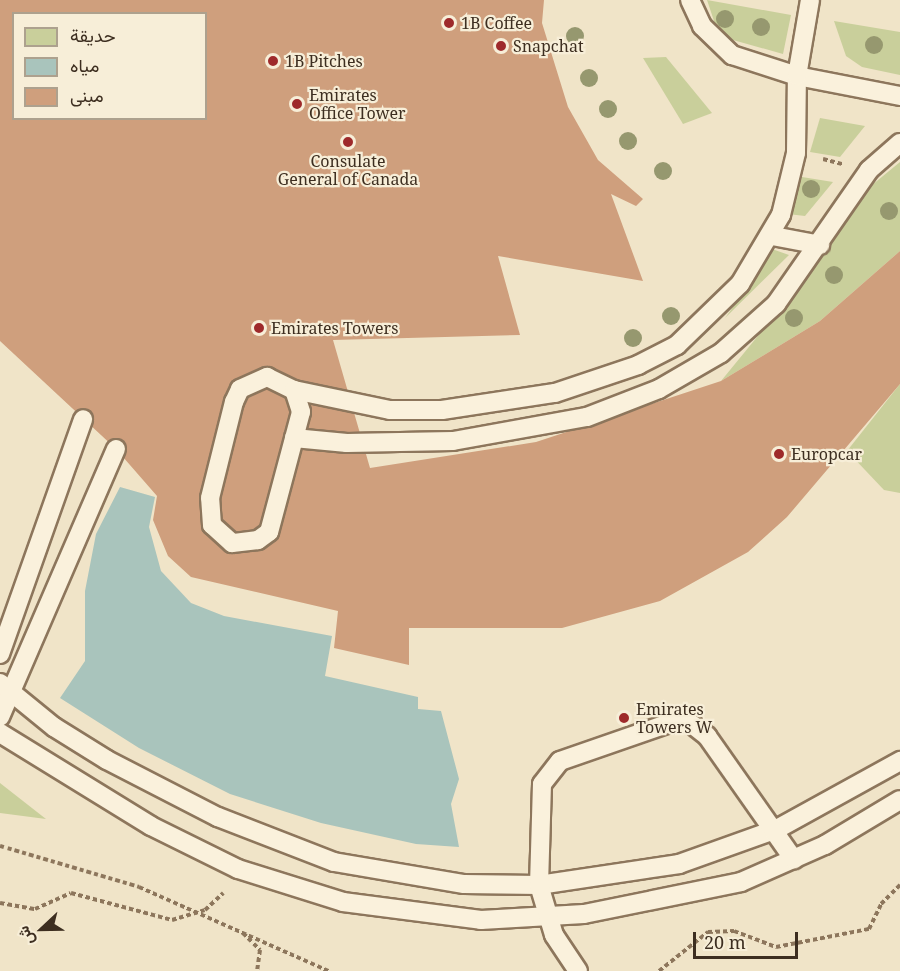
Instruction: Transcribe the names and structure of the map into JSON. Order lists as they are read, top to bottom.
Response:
{
  "places": [
    "1B Coffee",
    "Snapchat",
    "1B Pitches",
    "Emirates Office Tower",
    "Consulate General of Canada",
    "Emirates Towers",
    "Europcar",
    "Emirates Towers W"
  ],
  "legend": ["حديقة", "مياه", "مبنى"],
  "scale_bar": "20 m",
  "north": "left"
}
